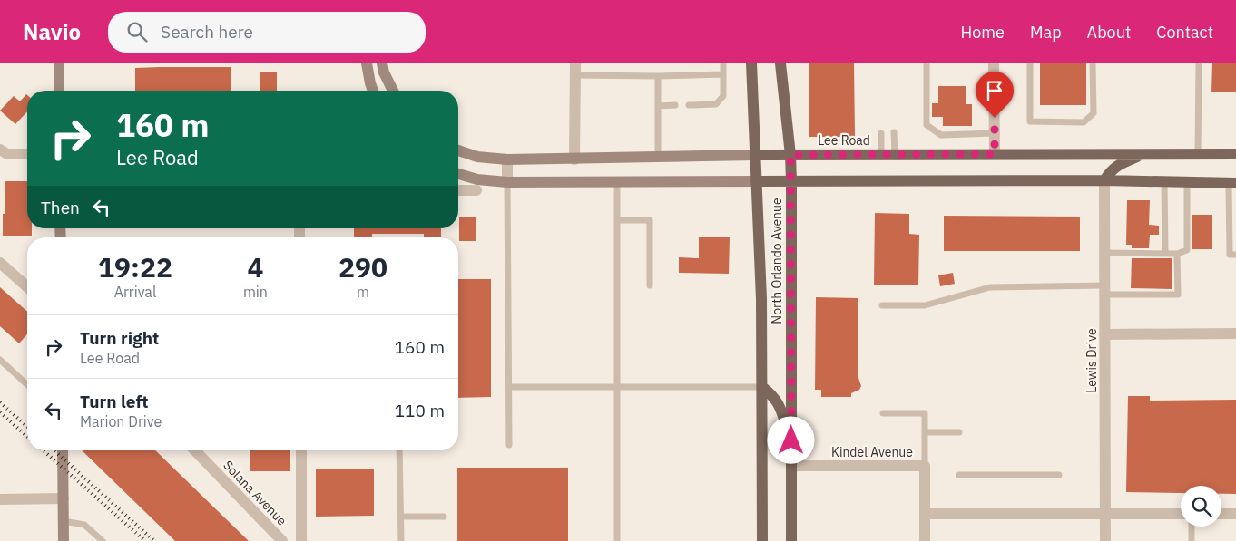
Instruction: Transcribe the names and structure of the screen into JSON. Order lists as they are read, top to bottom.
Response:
{
  "streets": {
    "main road": ["Lee Road", "North Orlando Avenue"],
    "street": ["Lewis Drive", "Kindel Avenue", "Solana Avenue"]
  },
  "crossings": [
    ["Lee Road", "North Orlando Avenue"],
    ["North Orlando Avenue", "Kindel Avenue"]
  ],
  "page": {
    "header": "Navio",
    "search": "Search here",
    "nav": [
      "Home",
      "Map",
      "About",
      "Contact"
    ],
    "turn": ["160 m", "Lee Road"],
    "then": "Then",
    "eta": [
      "19:22",
      "Arrival",
      "4",
      "min",
      "290",
      "m"
    ],
    "list": [
      {
        "name": "Turn right",
        "note": "Lee Road",
        "value": "160 m"
      },
      {
        "name": "Turn left",
        "note": "Marion Drive",
        "value": "110 m"
      }
    ]
  }
}
